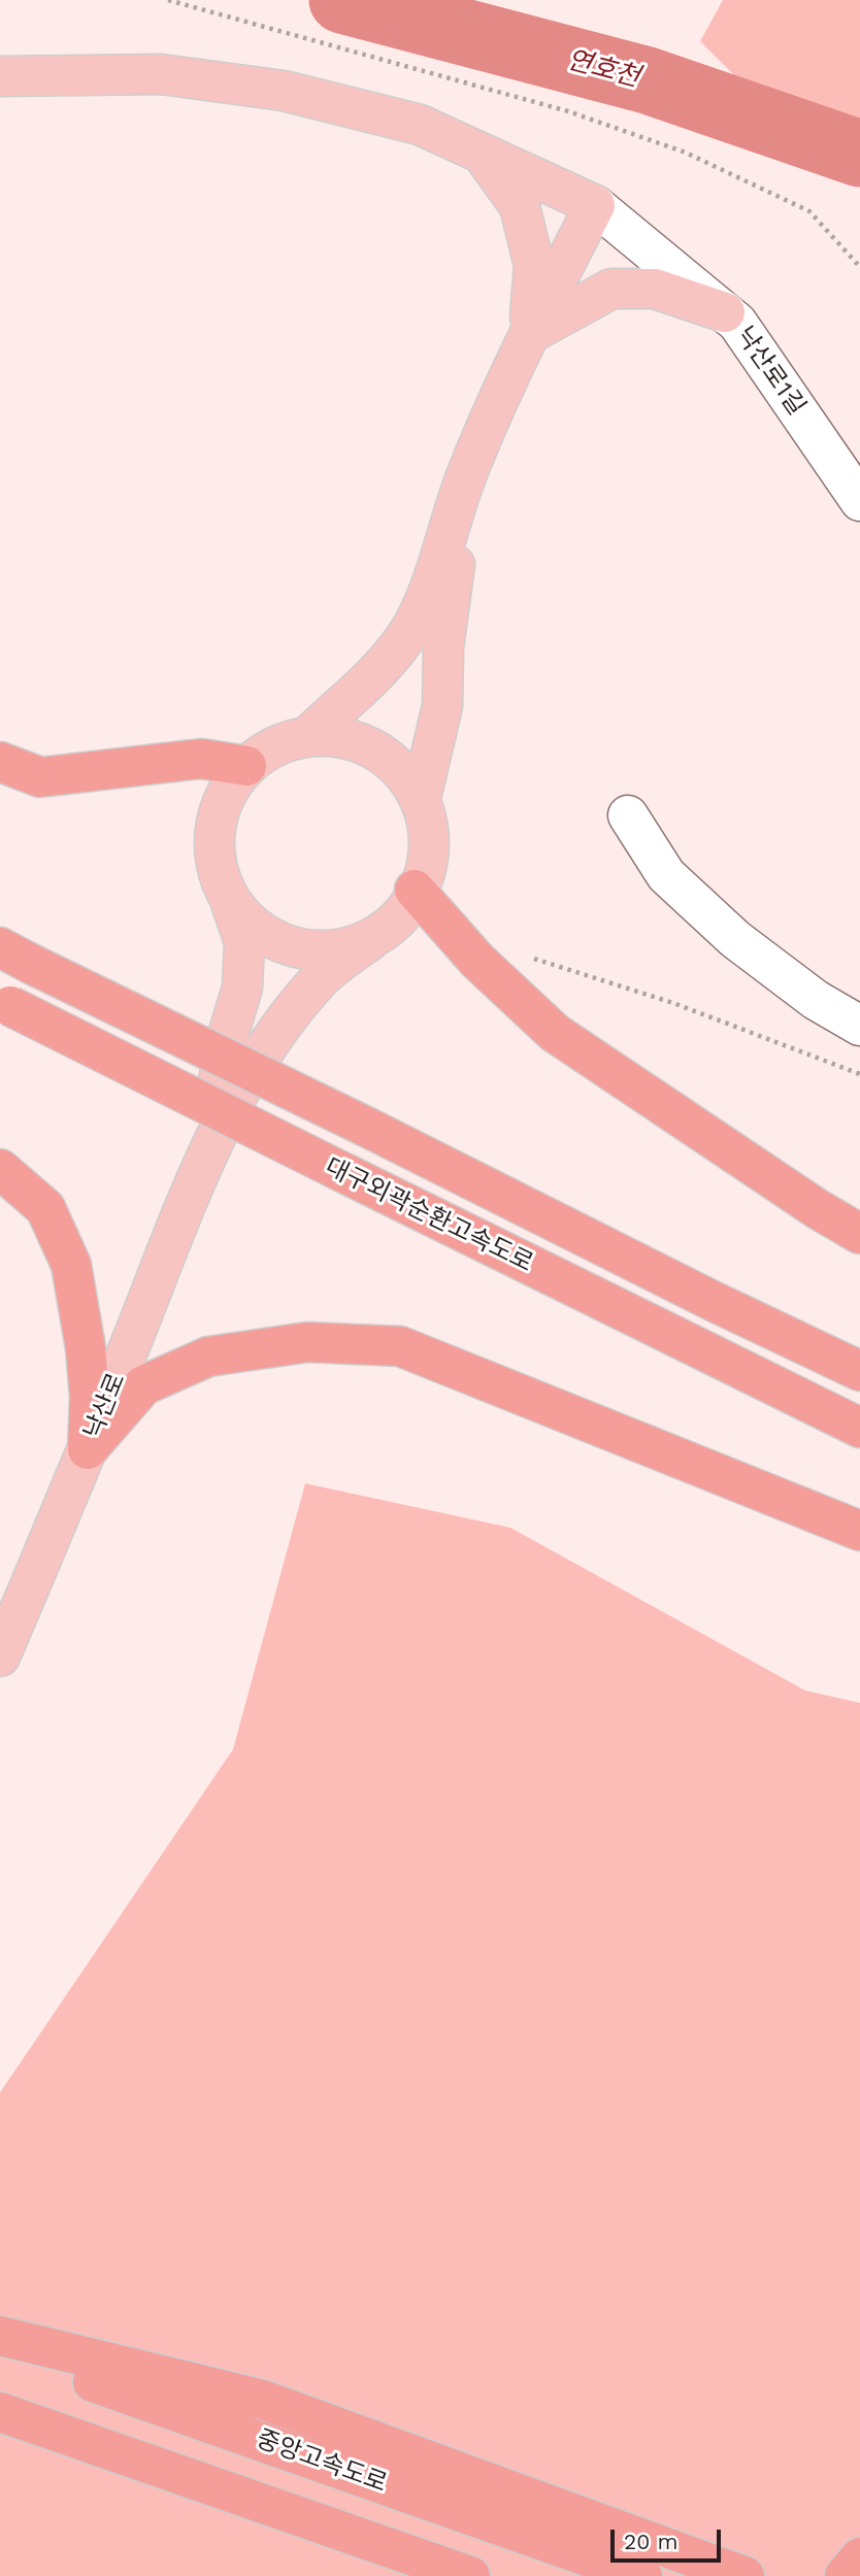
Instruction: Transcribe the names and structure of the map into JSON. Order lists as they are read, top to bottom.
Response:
{
  "streets": {
    "highway": ["대구외곽순환고속도로", "중앙고속도로"],
    "main road": ["낙산로"],
    "street": ["낙산로1길"]
  },
  "water": ["연호천"],
  "scale_bar": "20 m"
}
